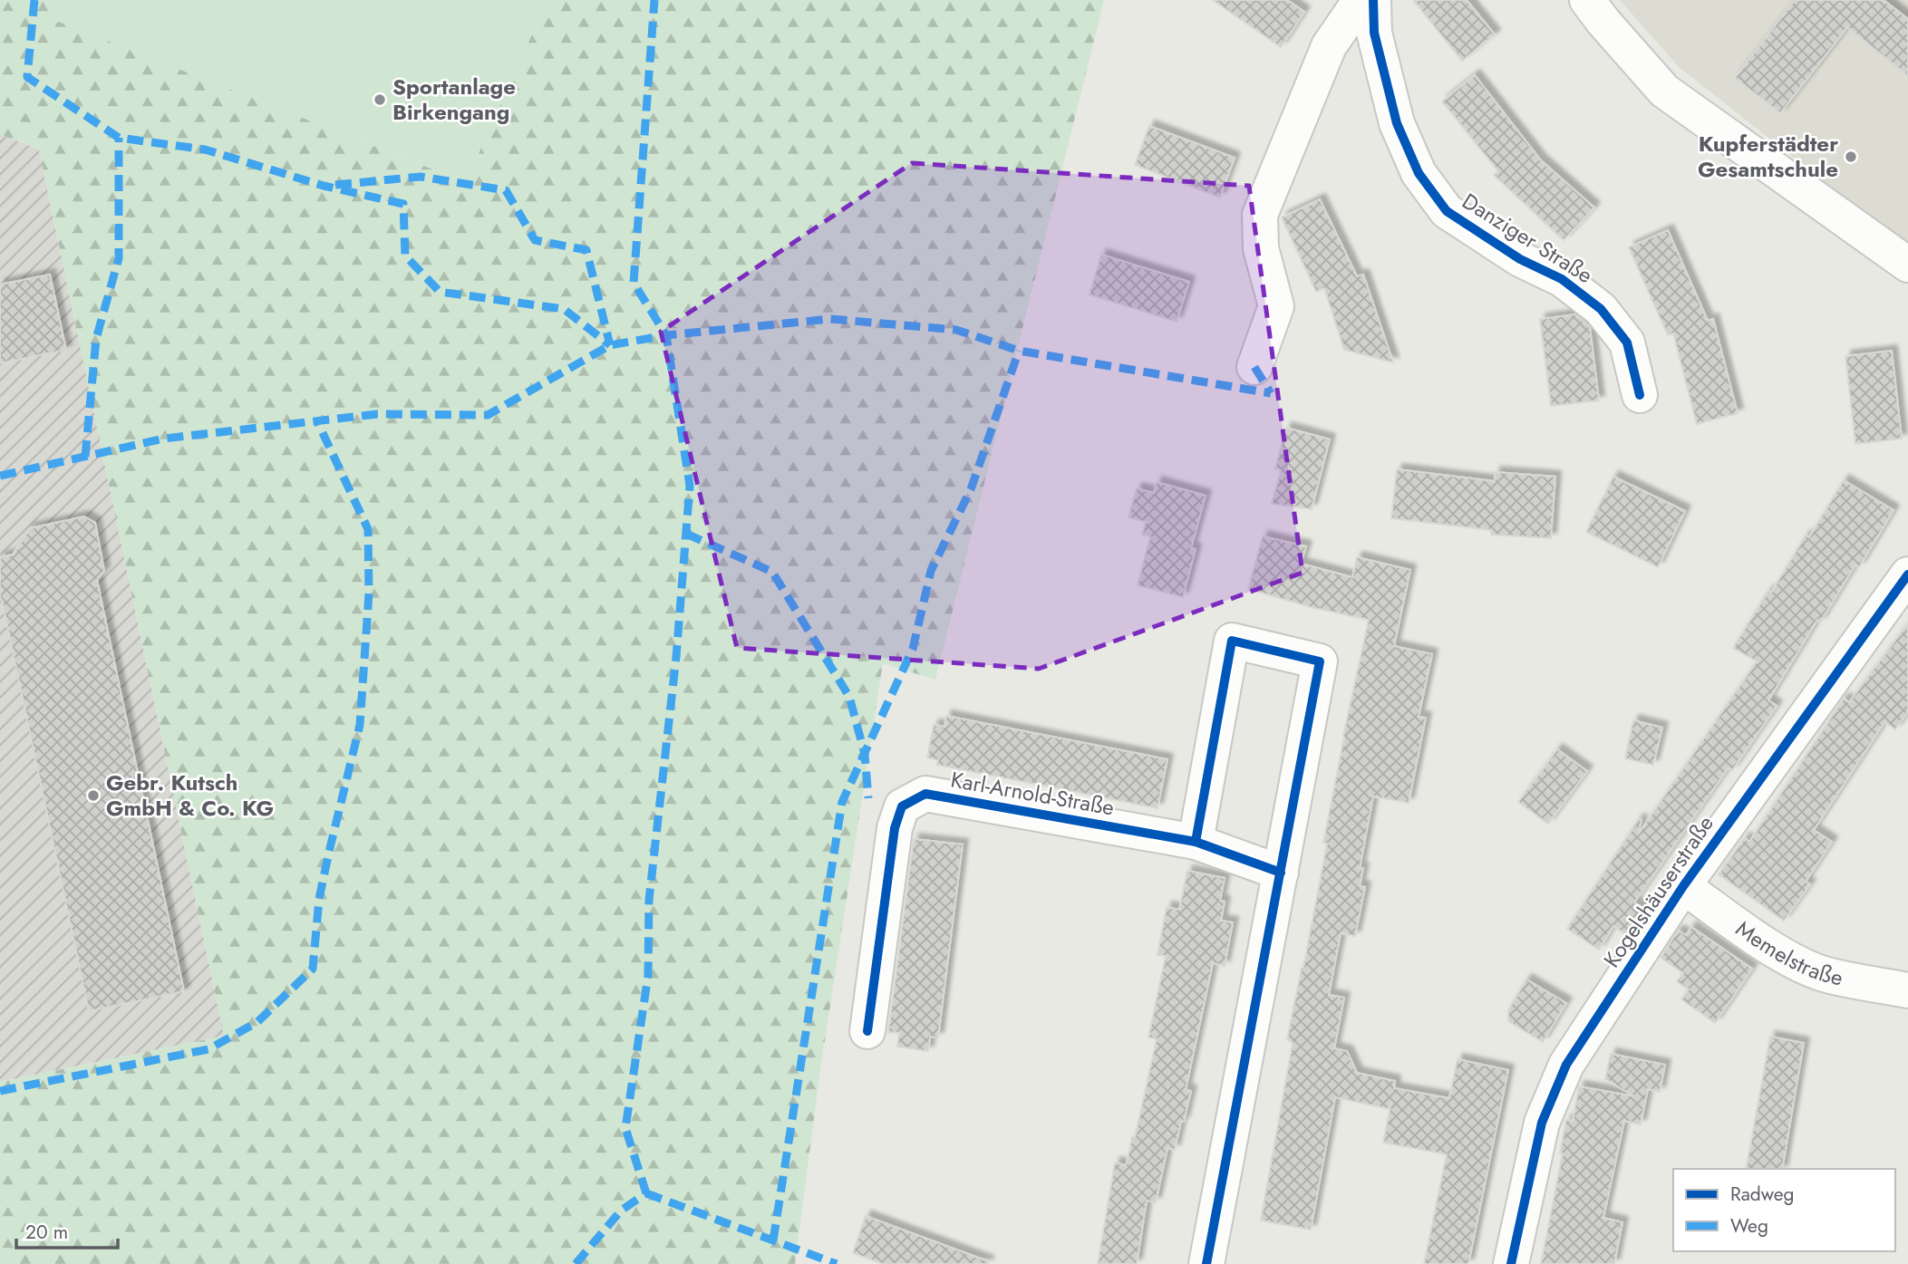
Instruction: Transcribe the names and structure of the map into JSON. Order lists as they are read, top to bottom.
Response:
{
  "streets": {
    "street": [
      "Danziger Straße",
      "Karl-Arnold-Straße",
      "Kogelshäuserstraße",
      "Memelstraße"
    ]
  },
  "crossings": [
    ["Kogelshäuserstraße", "Memelstraße"]
  ],
  "places": ["Sportanlage Birkengang", "Kupferstädter Gesamtschule", "Gebr. Kutsch GmbH & Co. KG"],
  "legend": ["Radweg", "Weg"],
  "scale_bar": "20 m"
}
